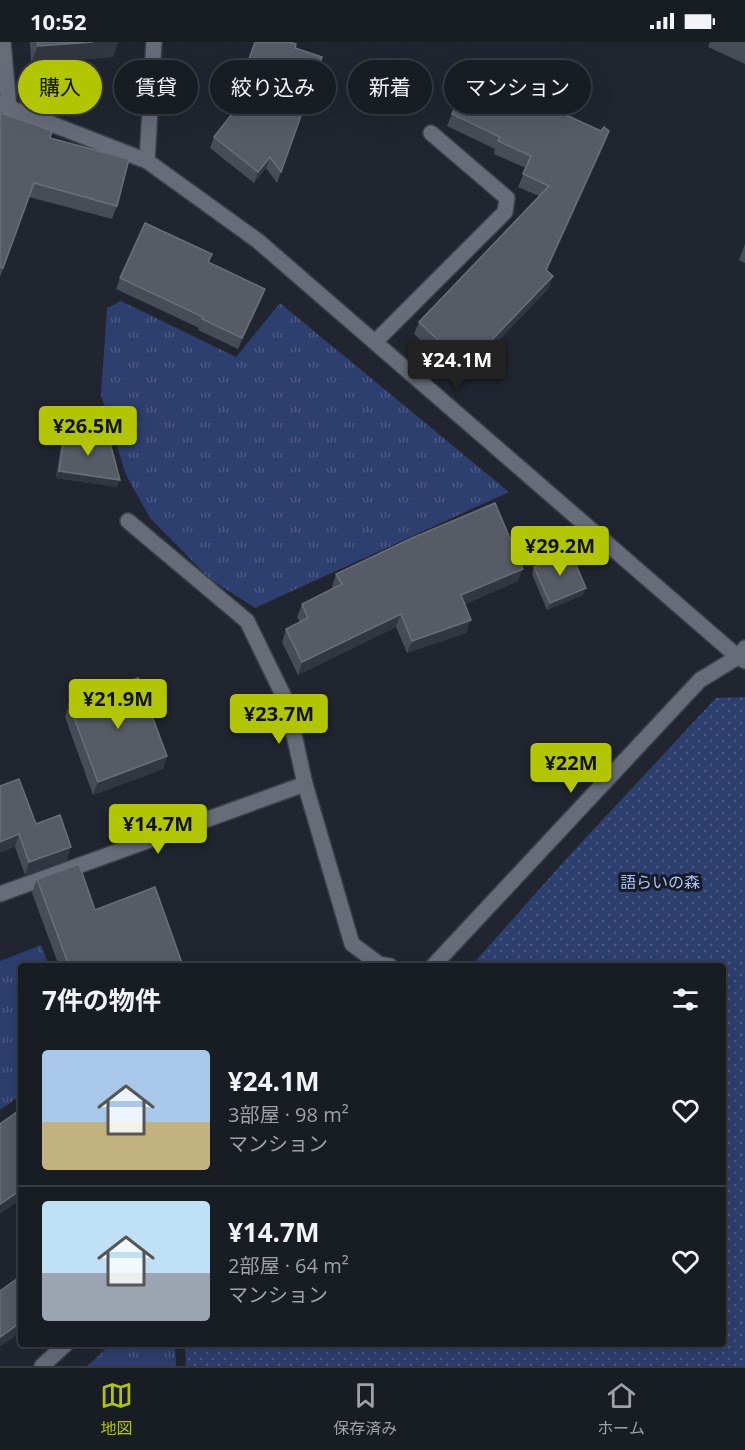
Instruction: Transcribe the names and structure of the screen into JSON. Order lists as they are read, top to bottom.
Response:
{
  "parks": ["語らいの森"],
  "page": {
    "status": "10:52",
    "chip": [
      "購入",
      "賃貸",
      "絞り込み",
      "新着",
      "マンション"
    ],
    "price": [
      "¥24.1M",
      "¥26.5M",
      "¥29.2M",
      "¥21.9M",
      "¥23.7M",
      "¥22M",
      "¥14.7M"
    ],
    "heading": "7件の物件",
    "list": [
      {
        "name": "¥24.1M",
        "note": "3部屋 · 98 m² · マンション"
      },
      {
        "name": "¥14.7M",
        "note": "2部屋 · 64 m² · マンション"
      }
    ],
    "tabs": ["地図", "保存済み", "ホーム"]
  }
}
